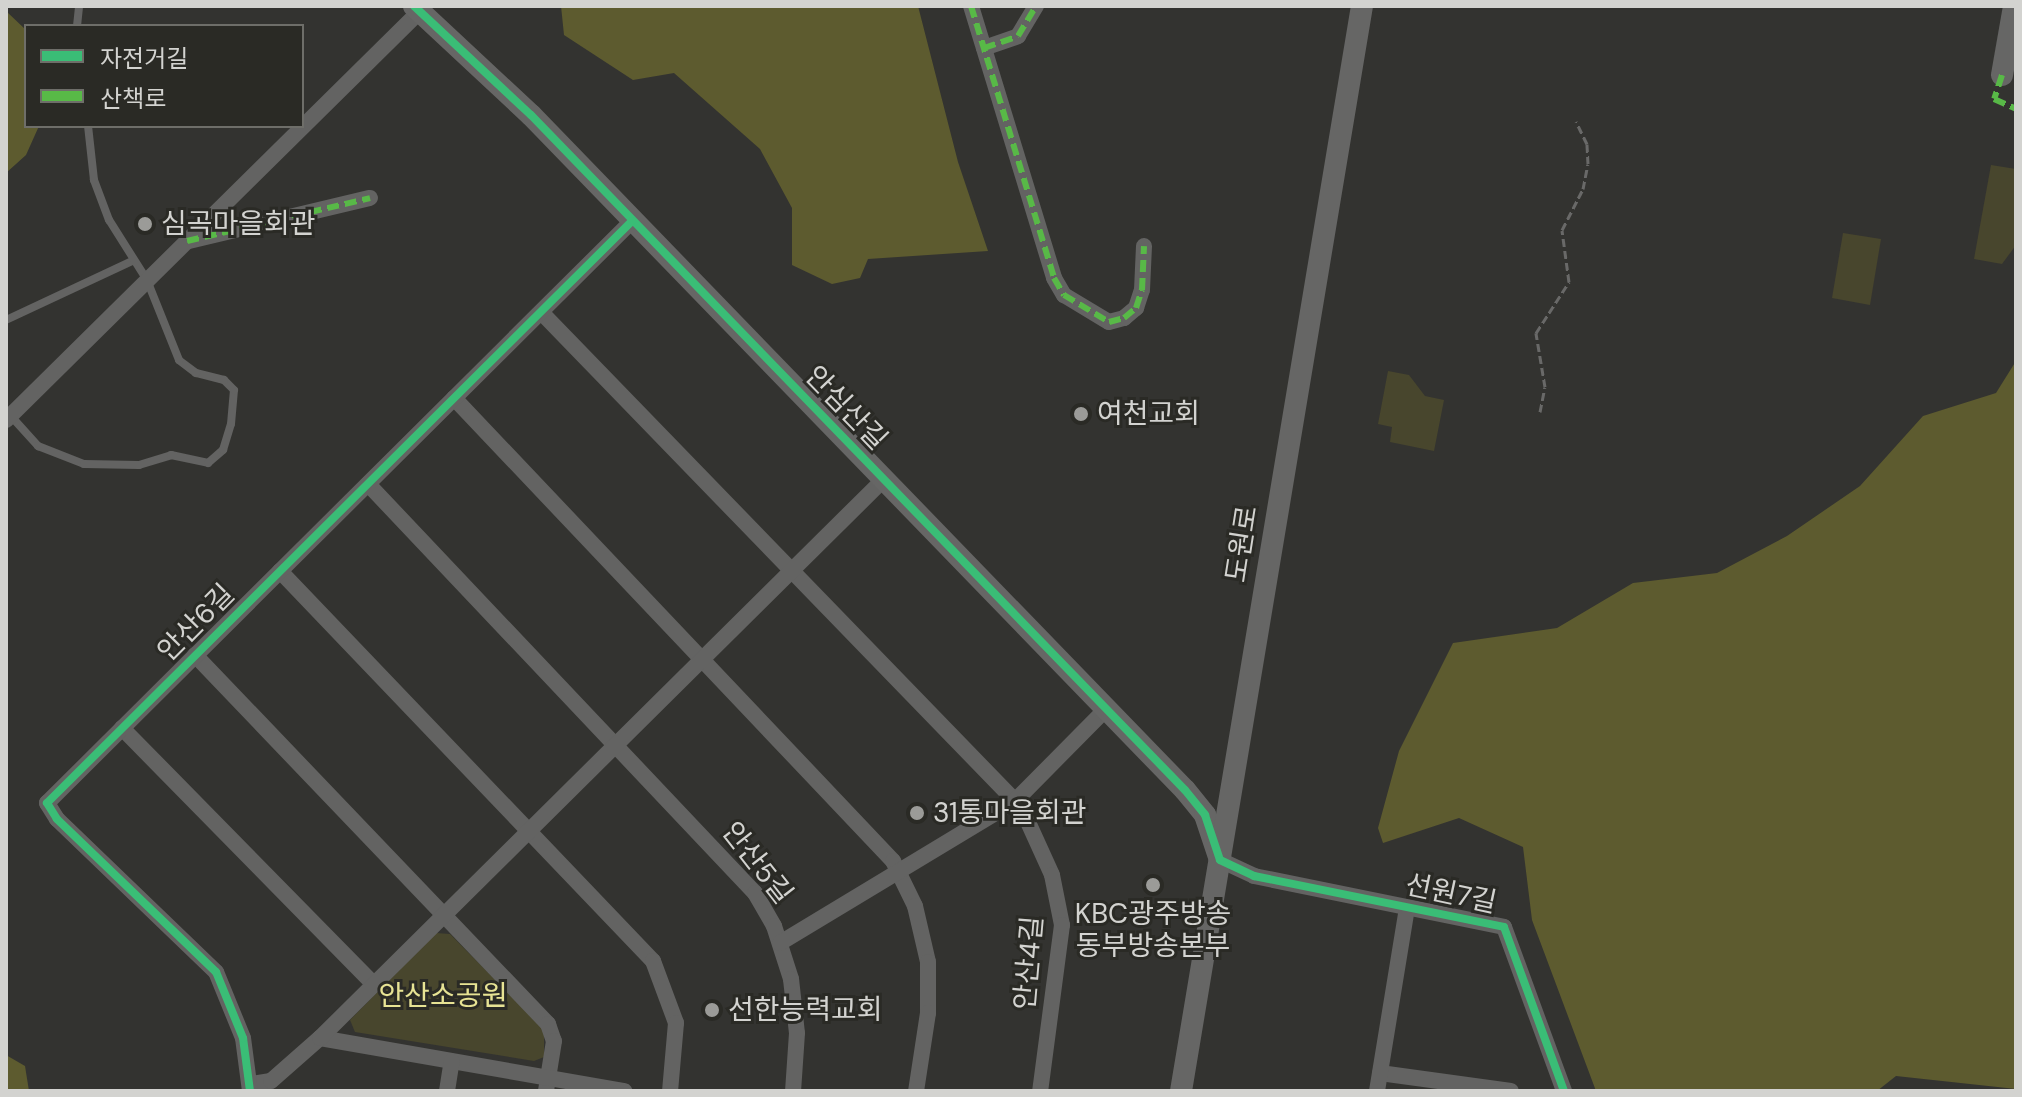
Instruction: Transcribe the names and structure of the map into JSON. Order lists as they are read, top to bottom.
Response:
{
  "streets": {
    "street": [
      "안심산길",
      "도원로",
      "안산6길",
      "안산5길",
      "선원7길",
      "안산4길"
    ]
  },
  "crossings": [
    ["안심산길", "도원로"],
    ["안심산길", "안산6길"],
    ["안심산길", "선원7길"],
    ["도원로", "선원7길"]
  ],
  "parks": ["안산소공원"],
  "places": [
    "심곡마을회관",
    "여천교회",
    "31통마을회관",
    "KBC광주방송 동부방송본부",
    "선한능력교회"
  ],
  "legend": ["자전거길", "산책로"]
}
